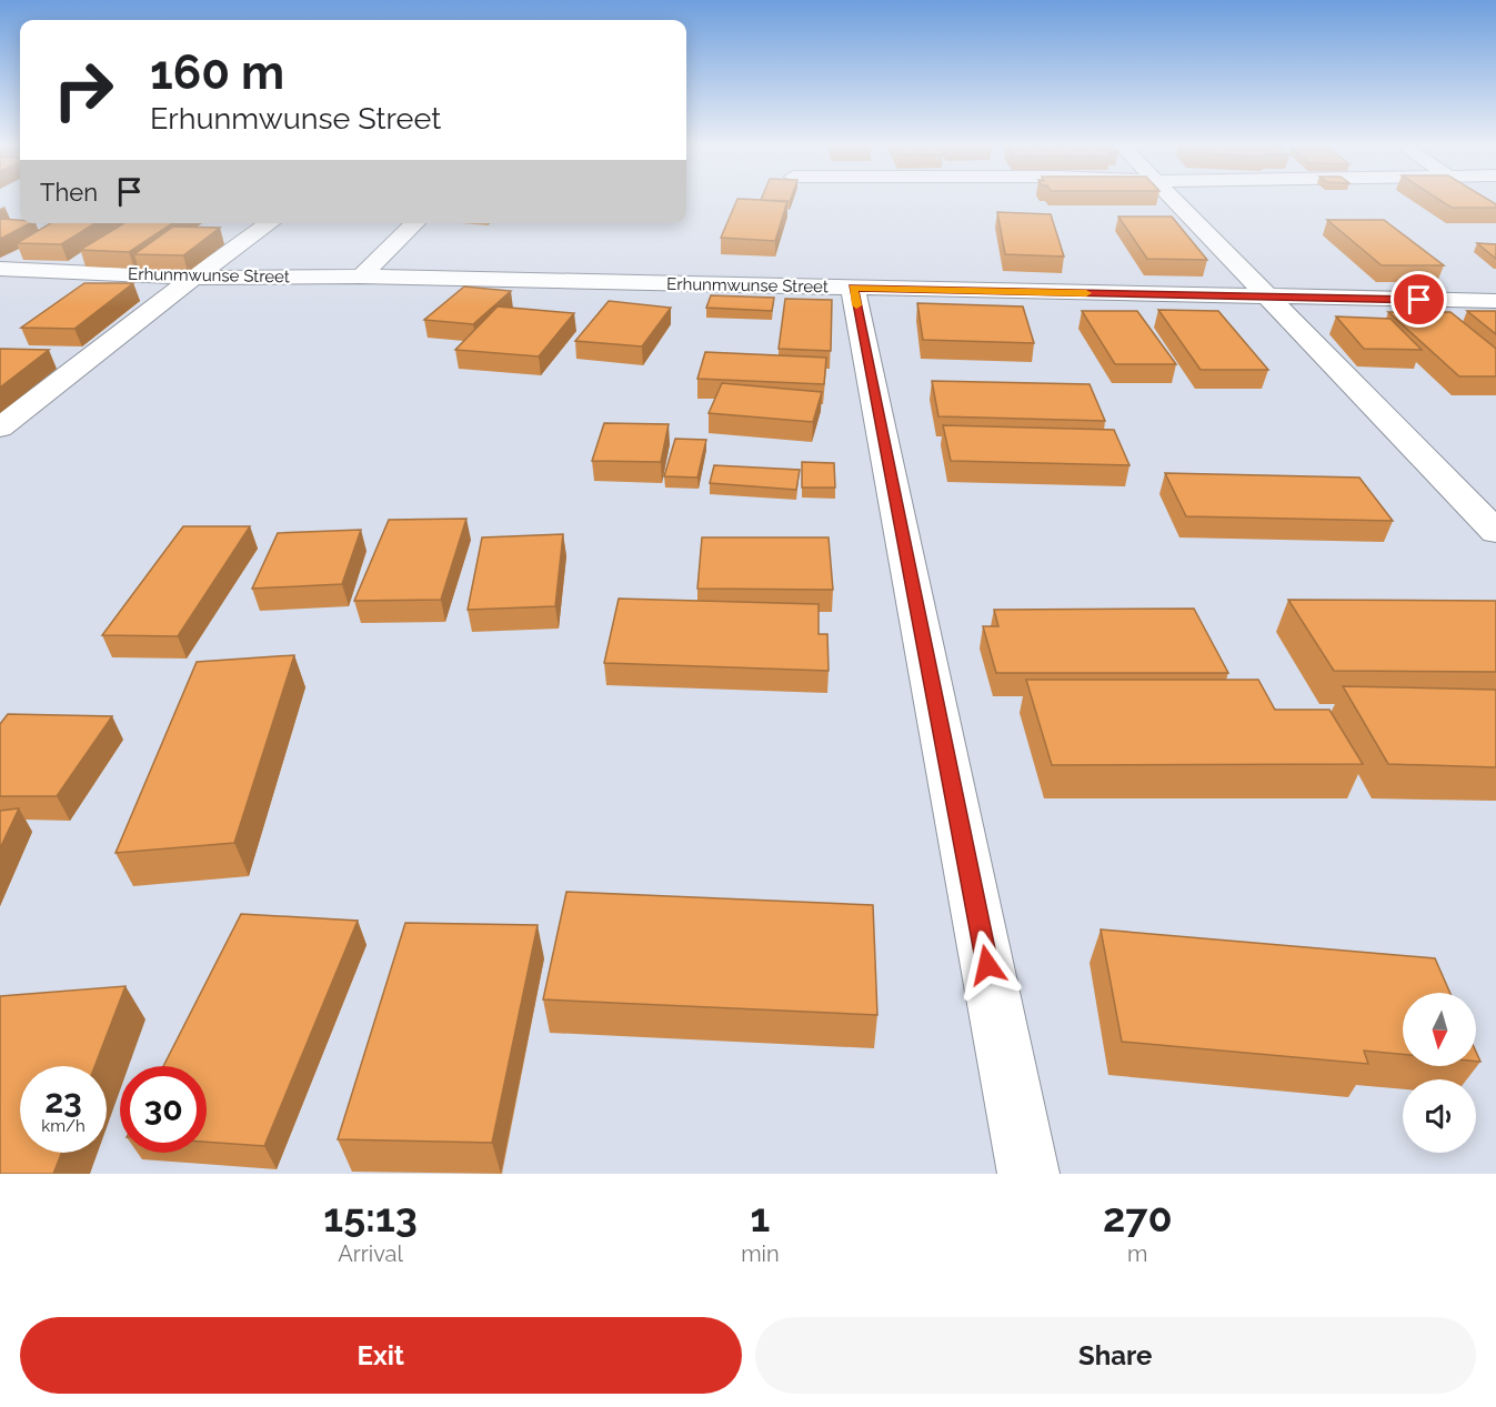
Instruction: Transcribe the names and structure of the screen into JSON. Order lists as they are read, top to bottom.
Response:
{
  "streets": {
    "street": ["Erhunmwunse Street"]
  },
  "north": "bottom",
  "page": {
    "turn": ["160 m", "Erhunmwunse Street"],
    "then": "Then",
    "speed": "23 km/h",
    "limit": "30",
    "eta": [
      "15:13",
      "Arrival",
      "1",
      "min",
      "270",
      "m"
    ],
    "buttons": ["Exit", "Share"]
  }
}
